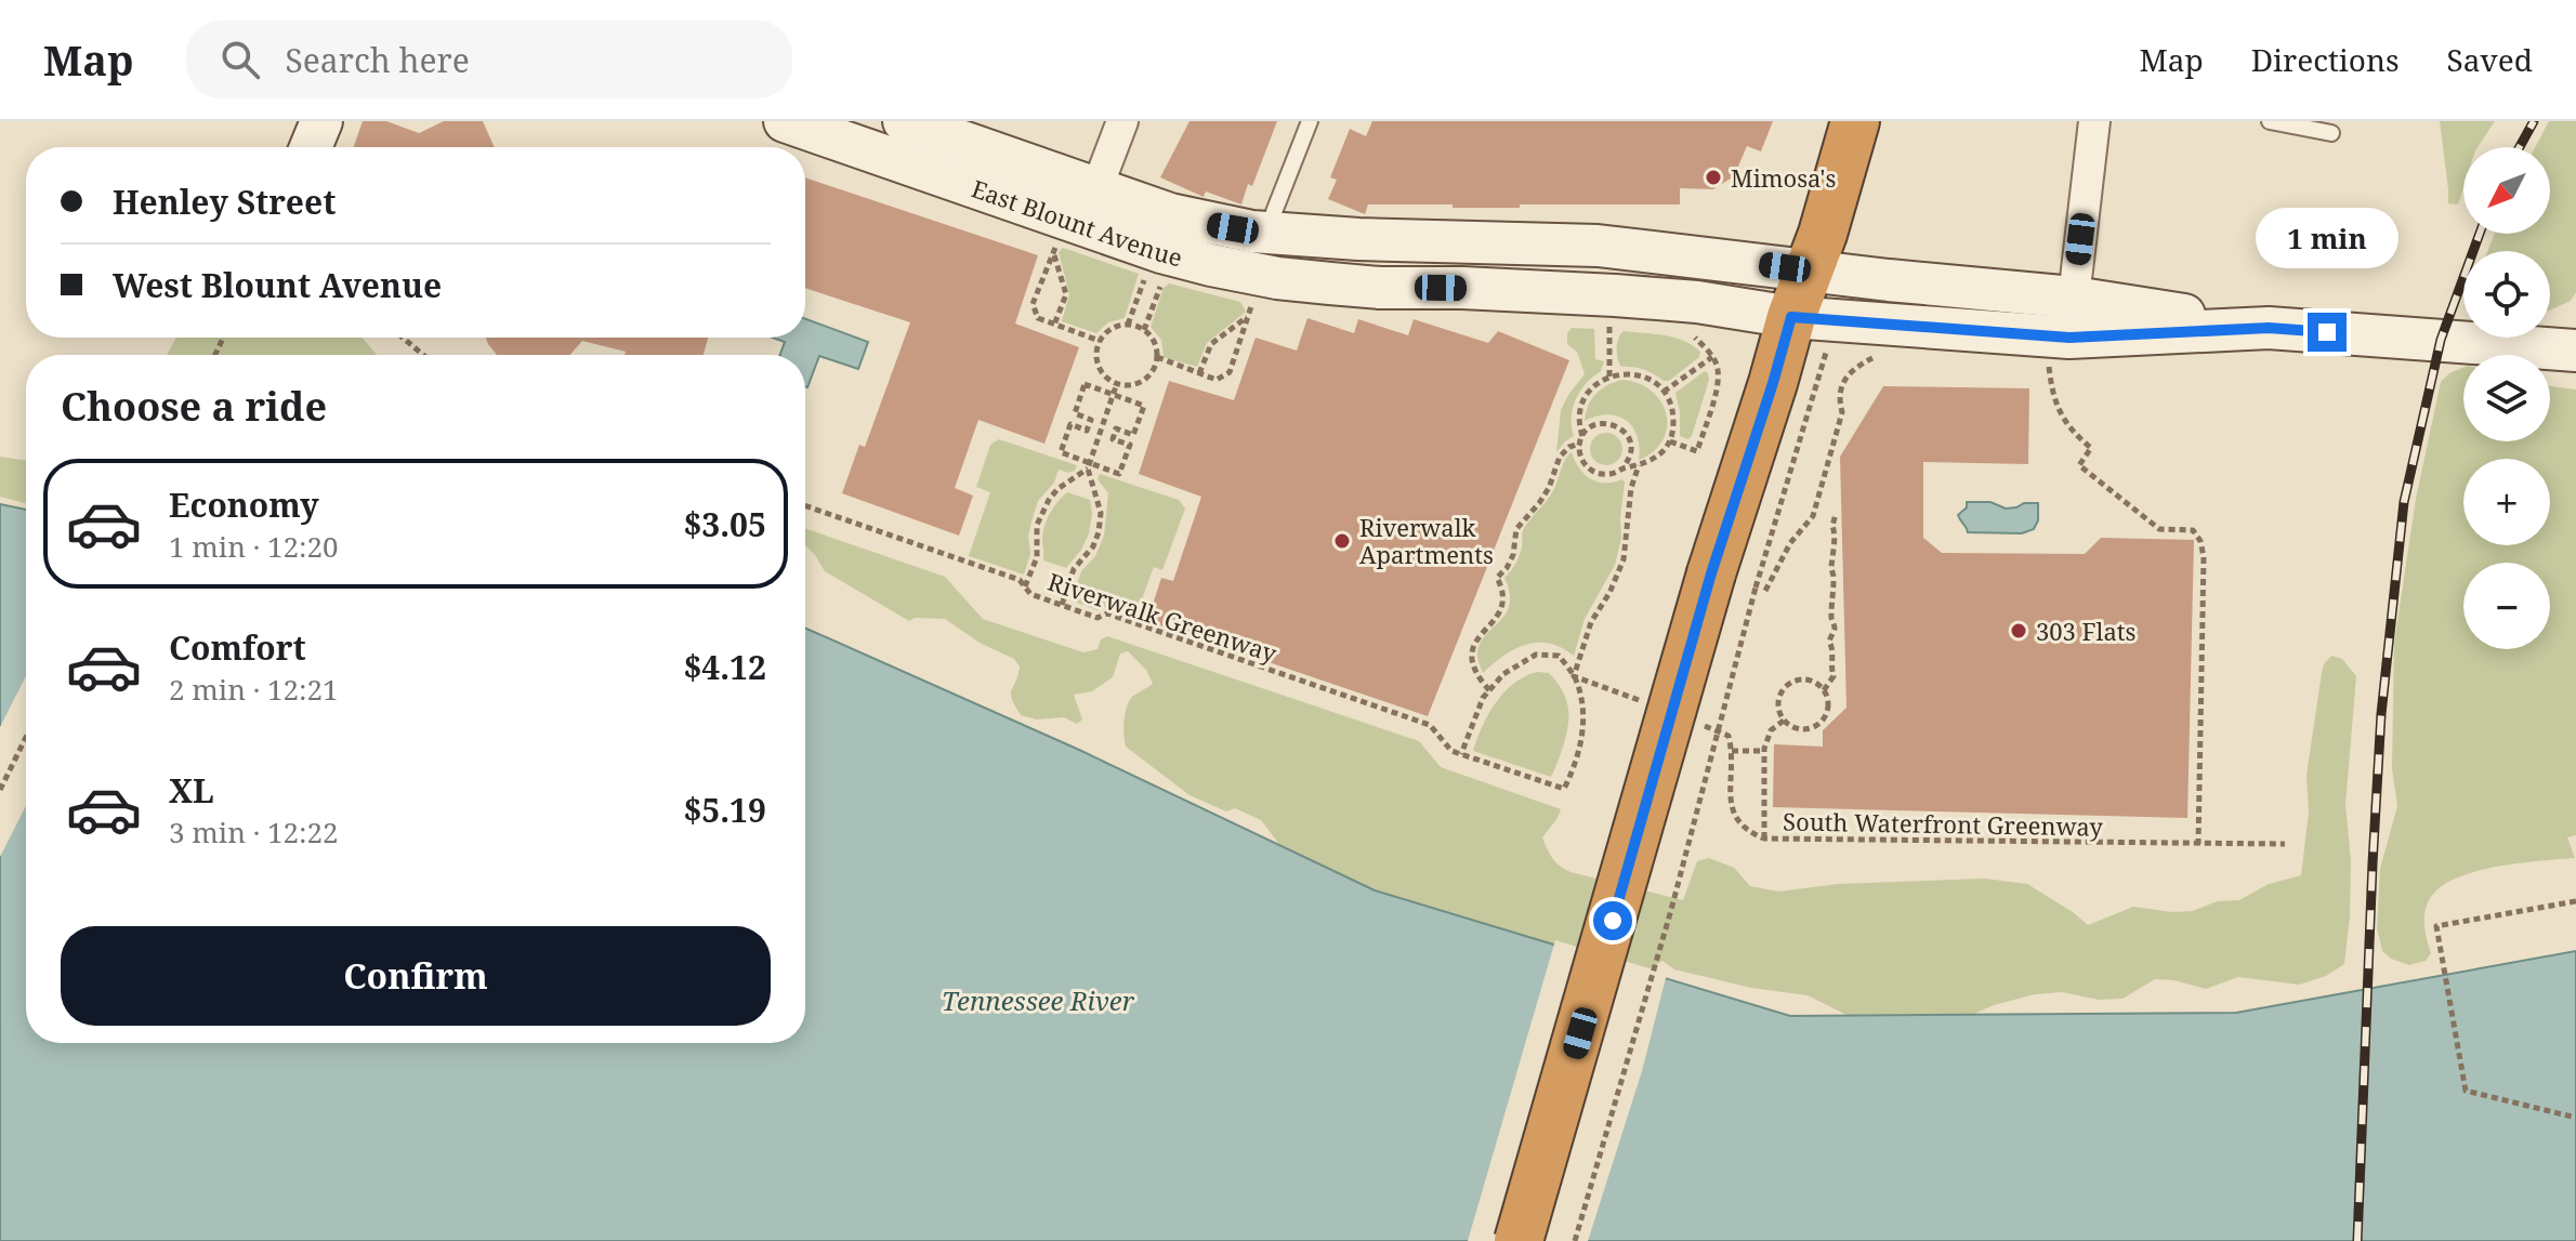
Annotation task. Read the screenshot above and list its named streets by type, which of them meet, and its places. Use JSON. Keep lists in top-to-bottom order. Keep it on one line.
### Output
{"streets":{"main road":["East Blount Avenue"],"path":["Riverwalk Greenway","South Waterfront Greenway"]},"water":["Tennessee River"],"places":["Mimosa's","Riverwalk Apartments","303 Flats"],"north":"bottom left","page":{"header":"Map","search":"Search here","nav":["Map","Directions","Saved"],"map_buttons":["+","−"],"banner":["Henley Street","West Blount Avenue"],"bubble":"1 min","heading":"Choose a ride","list":[{"name":"Economy","note":"1 min · 12:20","value":"$3.05"},{"name":"Comfort","note":"2 min · 12:21","value":"$4.12"},{"name":"XL","note":"3 min · 12:22","value":"$5.19"}],"buttons":"Confirm"}}
